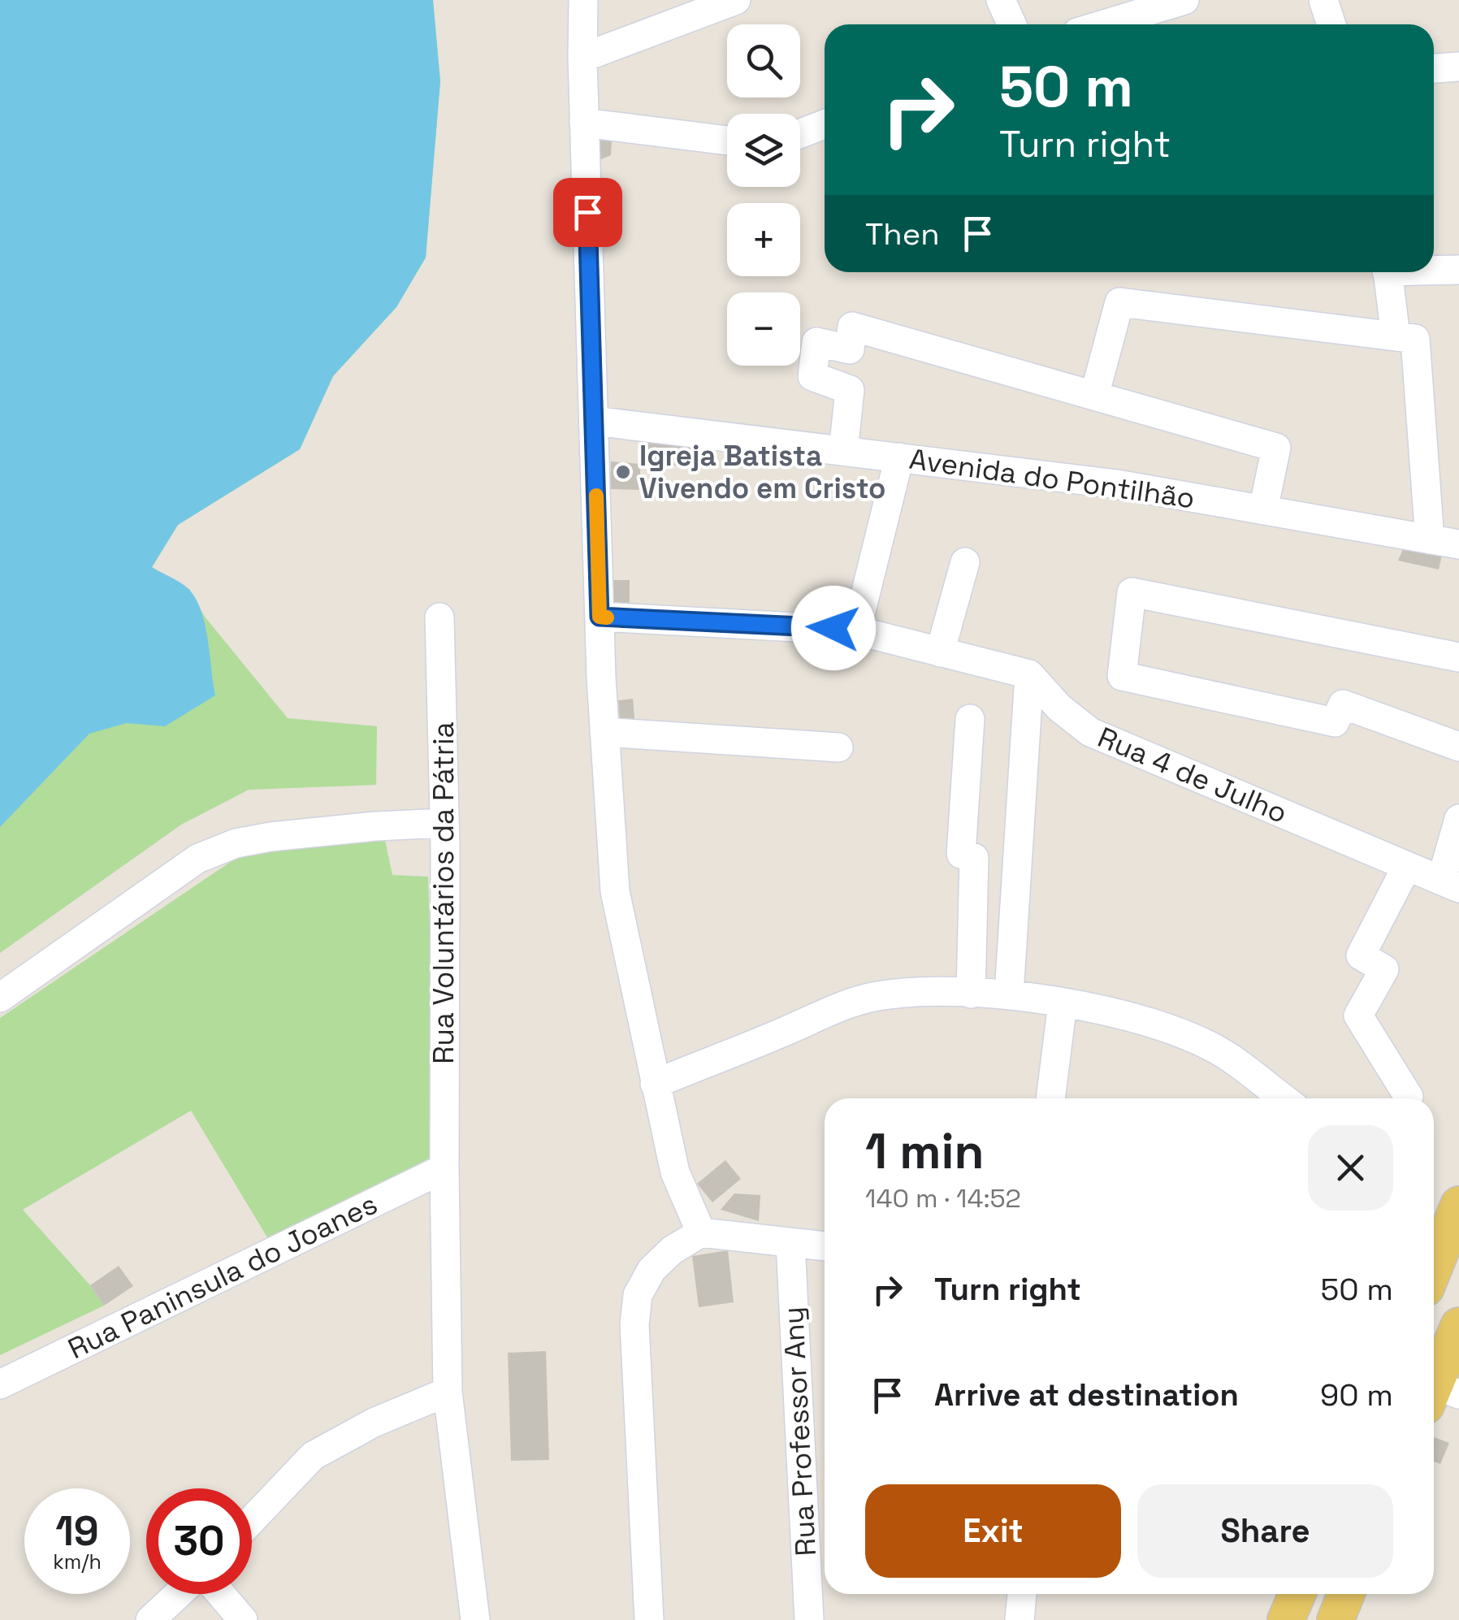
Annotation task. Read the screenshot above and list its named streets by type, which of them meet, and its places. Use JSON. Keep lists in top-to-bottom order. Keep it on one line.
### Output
{"streets":{"street":["Avenida do Pontilhão","Rua 4 de Julho","Rua Voluntários da Pátria","Rua Paninsula do Joanes","Rua Professor Any"]},"crossings":[["Rua Voluntários da Pátria","Rua Paninsula do Joanes"]],"places":["Igreja Batista Vivendo em Cristo"],"page":{"map_buttons":["+","−"],"turn":["50 m","Turn right"],"then":"Then","heading":["1 min","140 m · 14:52"],"list":[{"name":"Turn right","value":"50 m"},{"name":"Arrive at destination","value":"90 m"}],"buttons":["Exit","Share"],"speed":"19 km/h","limit":"30"}}
